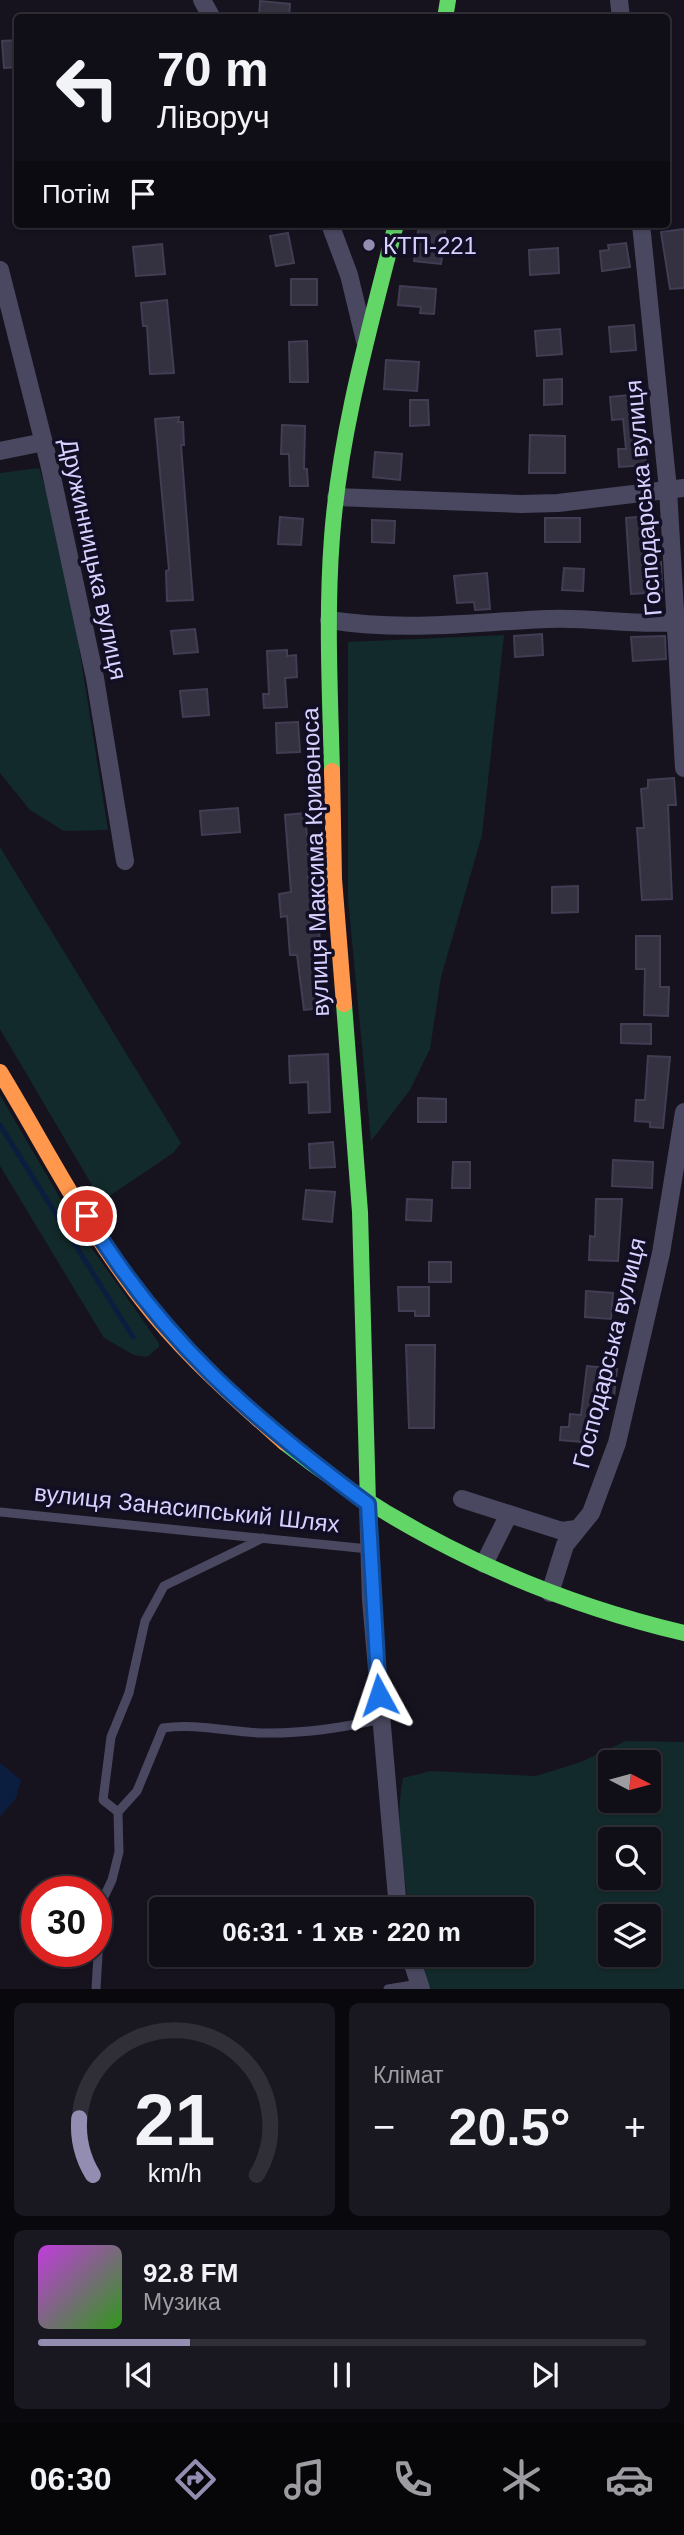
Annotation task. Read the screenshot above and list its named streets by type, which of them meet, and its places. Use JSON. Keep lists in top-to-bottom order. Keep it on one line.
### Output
{"streets":{"street":["Господарська вулиця","Дружинницька вулиця","вулиця Максима Кривоноса","вулиця Занасипський Шлях"]},"crossings":[["Господарська вулиця","вулиця Занасипський Шлях"],["вулиця Максима Кривоноса","вулиця Занасипський Шлях"]],"places":["КТП-221"],"north":"right","page":{"turn":["70 m","Ліворуч"],"then":"Потім","limit":"30","trip":"06:31 · 1 хв · 220 m","tile":"Клімат","heat":["−","20.5°","+"],"song":["92.8 FM","Музика"],"tabs":"06:30","gauge":["21","km/h"]}}
